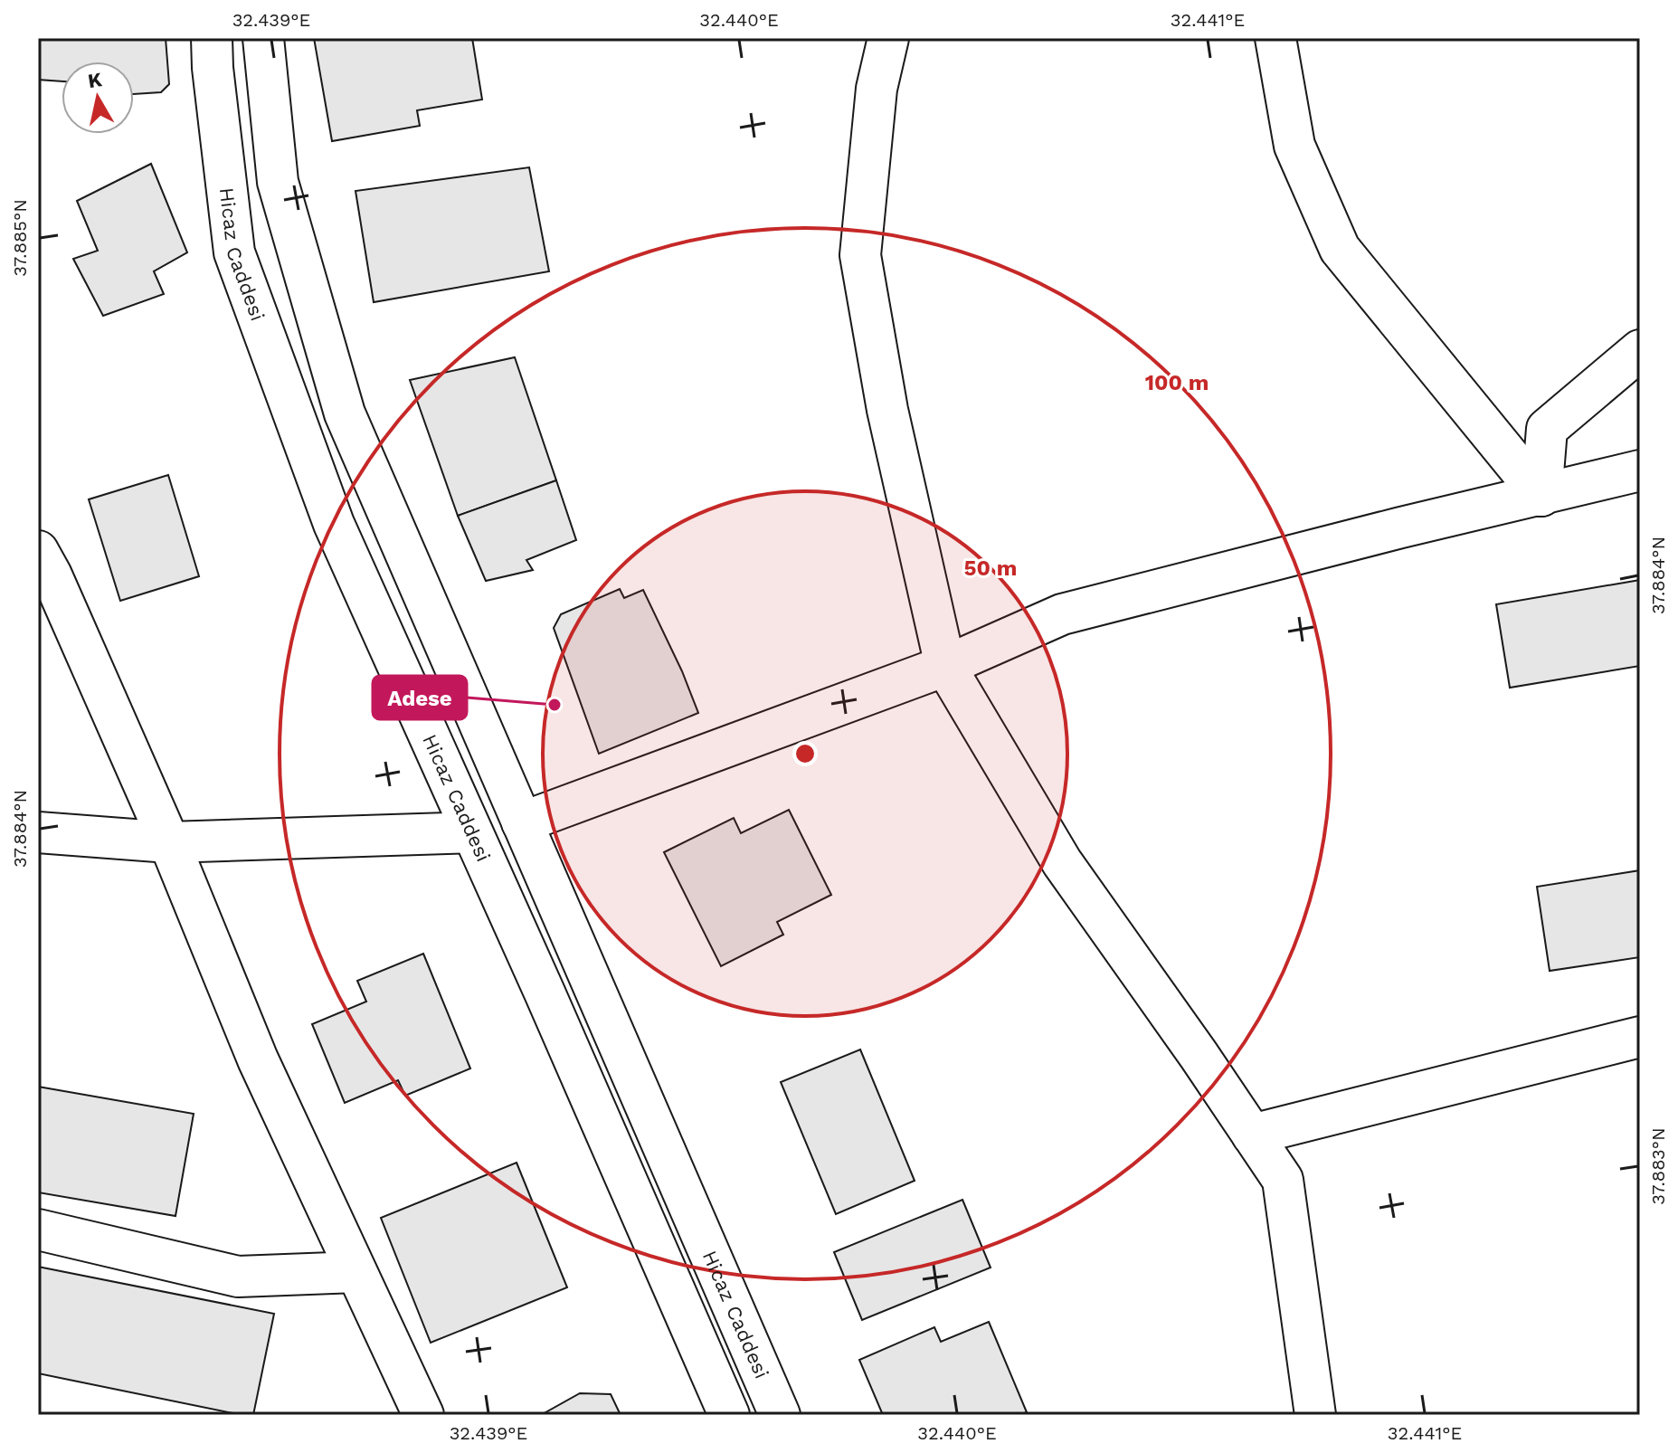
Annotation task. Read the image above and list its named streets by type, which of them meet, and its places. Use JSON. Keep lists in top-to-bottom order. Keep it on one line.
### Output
{"streets":{"street":["Hicaz Caddesi"]},"places":["Adese"],"north":"top","coordinates":["32.439°E","32.440°E","32.441°E","37.885°N","37.884°N","37.883°N"],"rings":["100 m","50 m"]}
